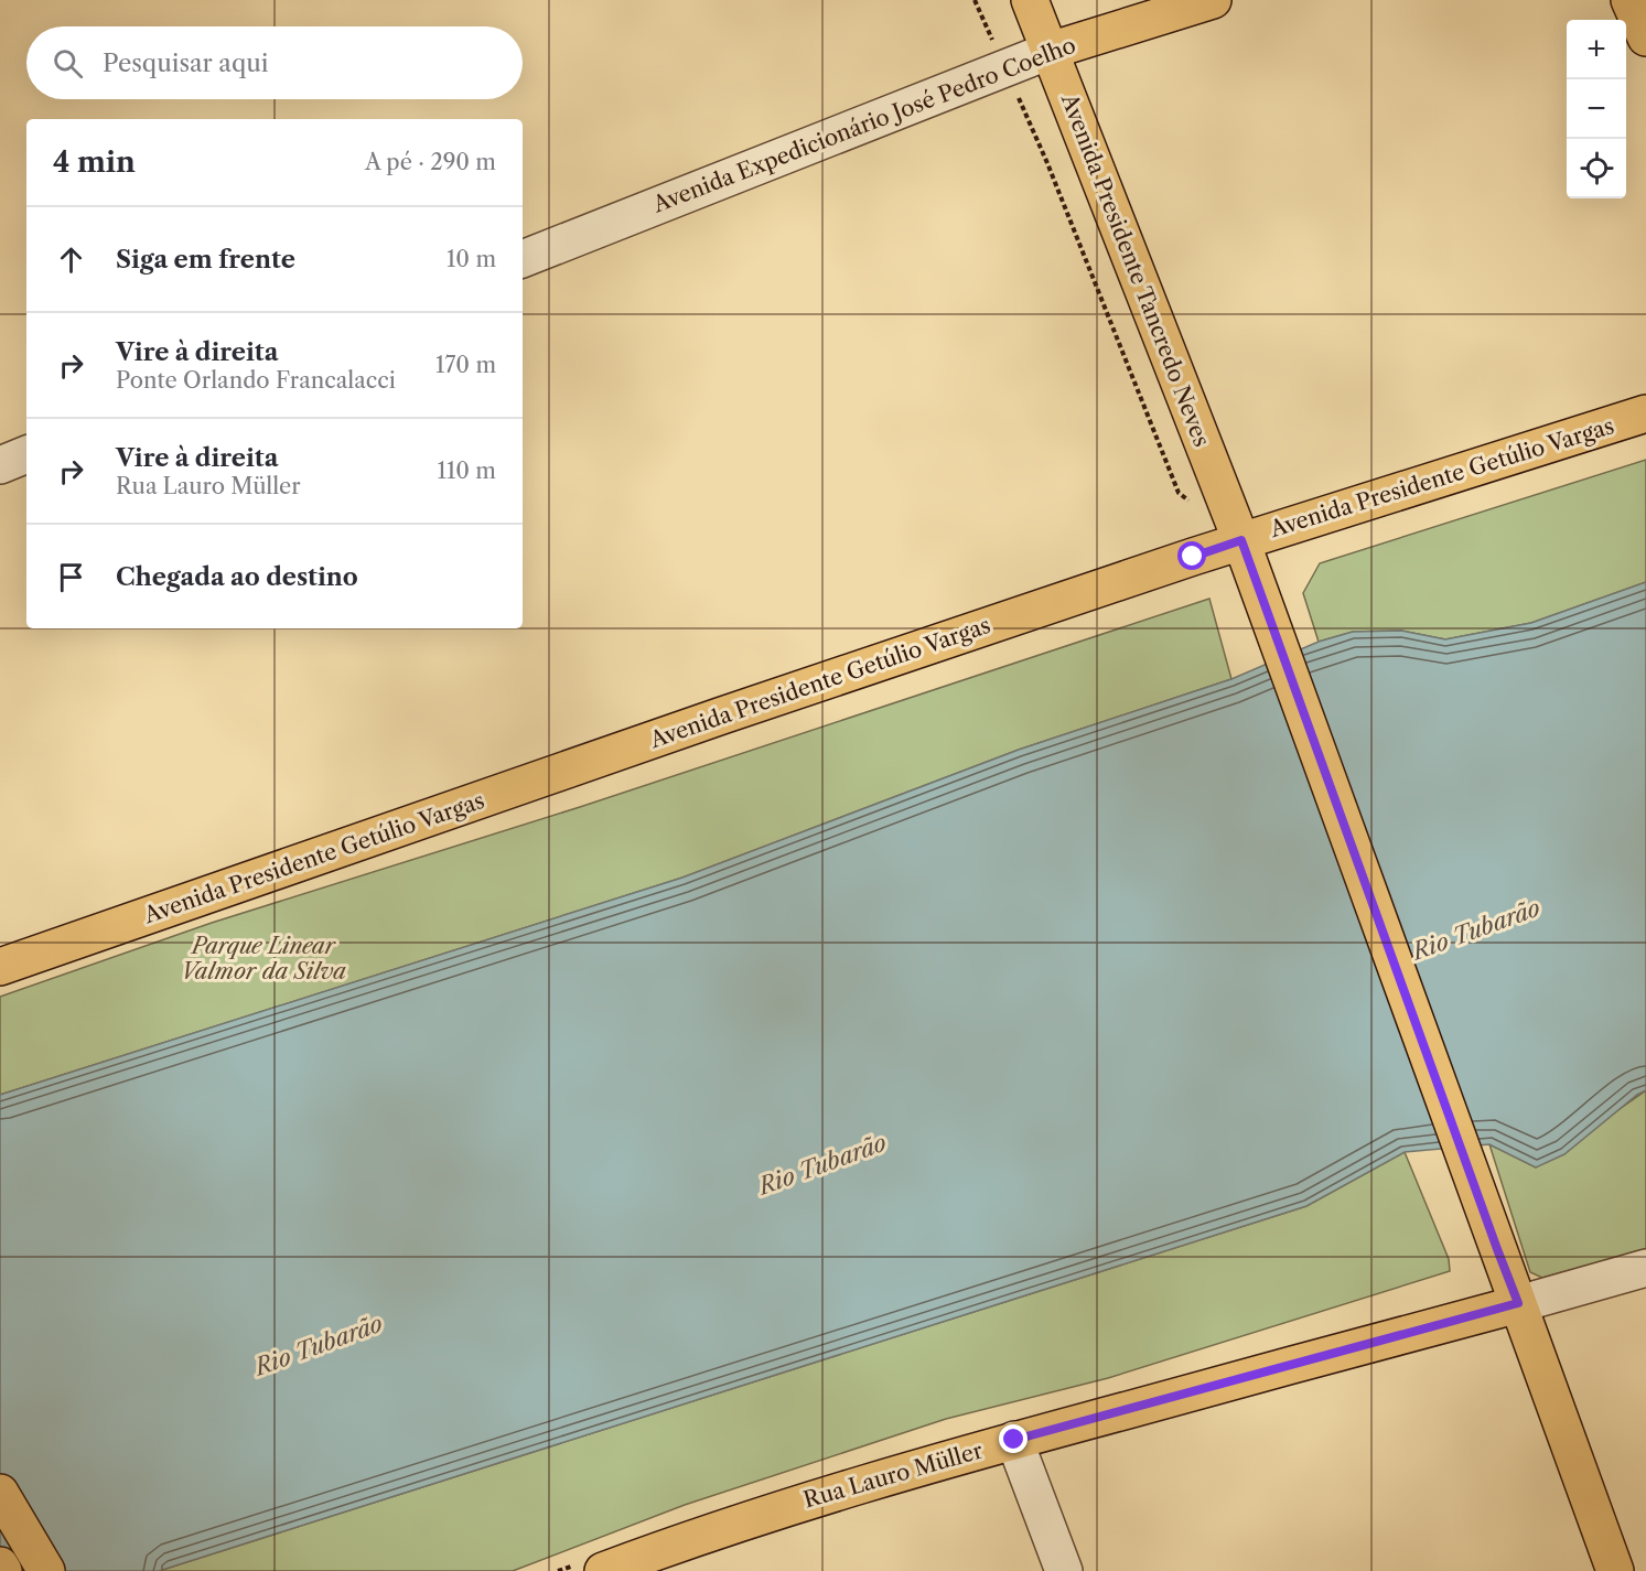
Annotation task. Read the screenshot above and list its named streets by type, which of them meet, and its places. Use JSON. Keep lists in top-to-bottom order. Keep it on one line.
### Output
{"streets":{"main road":["Avenida Expedicionário José Pedro Coelho","Avenida Presidente Tancredo Neves","Avenida Presidente Getúlio Vargas","Rua Lauro Müller"]},"crossings":[["Avenida Expedicionário José Pedro Coelho","Avenida Presidente Tancredo Neves"],["Avenida Presidente Tancredo Neves","Avenida Presidente Getúlio Vargas"],["Avenida Presidente Tancredo Neves","Rua Lauro Müller"]],"water":["Rio Tubarão"],"parks":["Parque Linear Valmor da Silva"],"page":{"map_buttons":["+","−"],"search":"Pesquisar aqui","heading":["4 min","A pé · 290 m"],"list":[["Siga em frente","10 m"],["Vire à direita","Ponte Orlando Francalacci","170 m"],["Vire à direita","Rua Lauro Müller","110 m"],"Chegada ao destino"]}}
